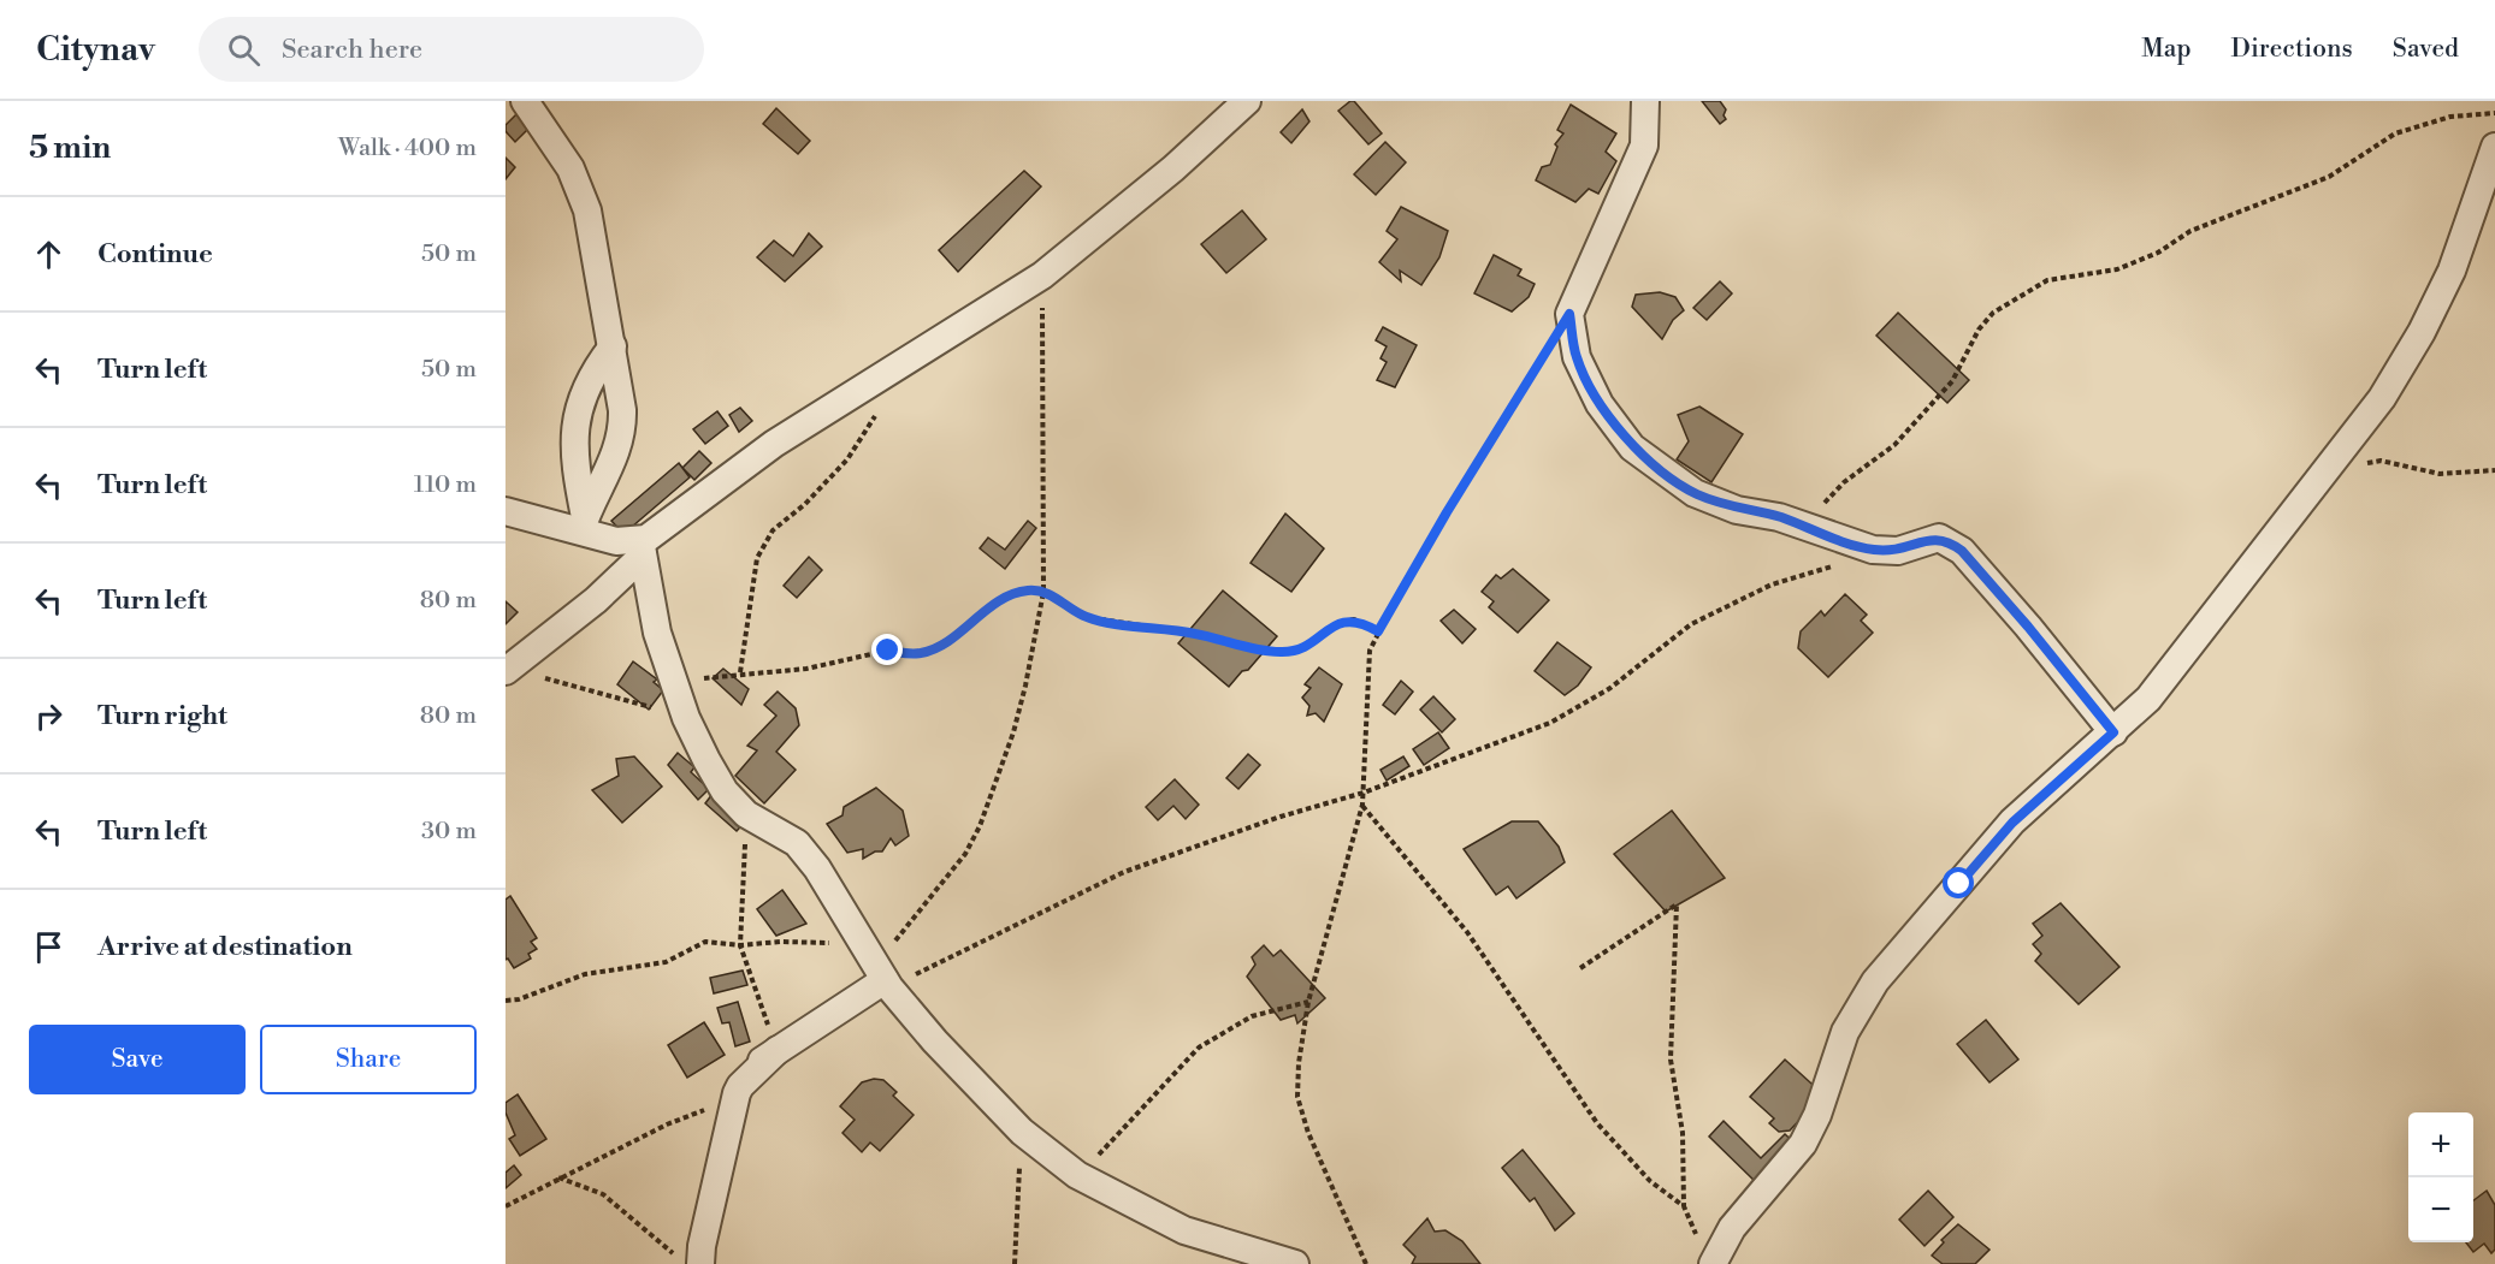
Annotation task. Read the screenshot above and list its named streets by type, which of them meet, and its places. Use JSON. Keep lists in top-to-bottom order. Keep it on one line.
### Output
{"page":{"header":"Citynav","search":"Search here","nav":["Map","Directions","Saved"],"heading":["5 min","Walk · 400 m"],"list":[["Continue","50 m"],["Turn left","50 m"],["Turn left","110 m"],["Turn left","80 m"],["Turn right","80 m"],["Turn left","30 m"],"Arrive at destination"],"buttons":["Save","Share"],"map_buttons":["+","−"]}}
